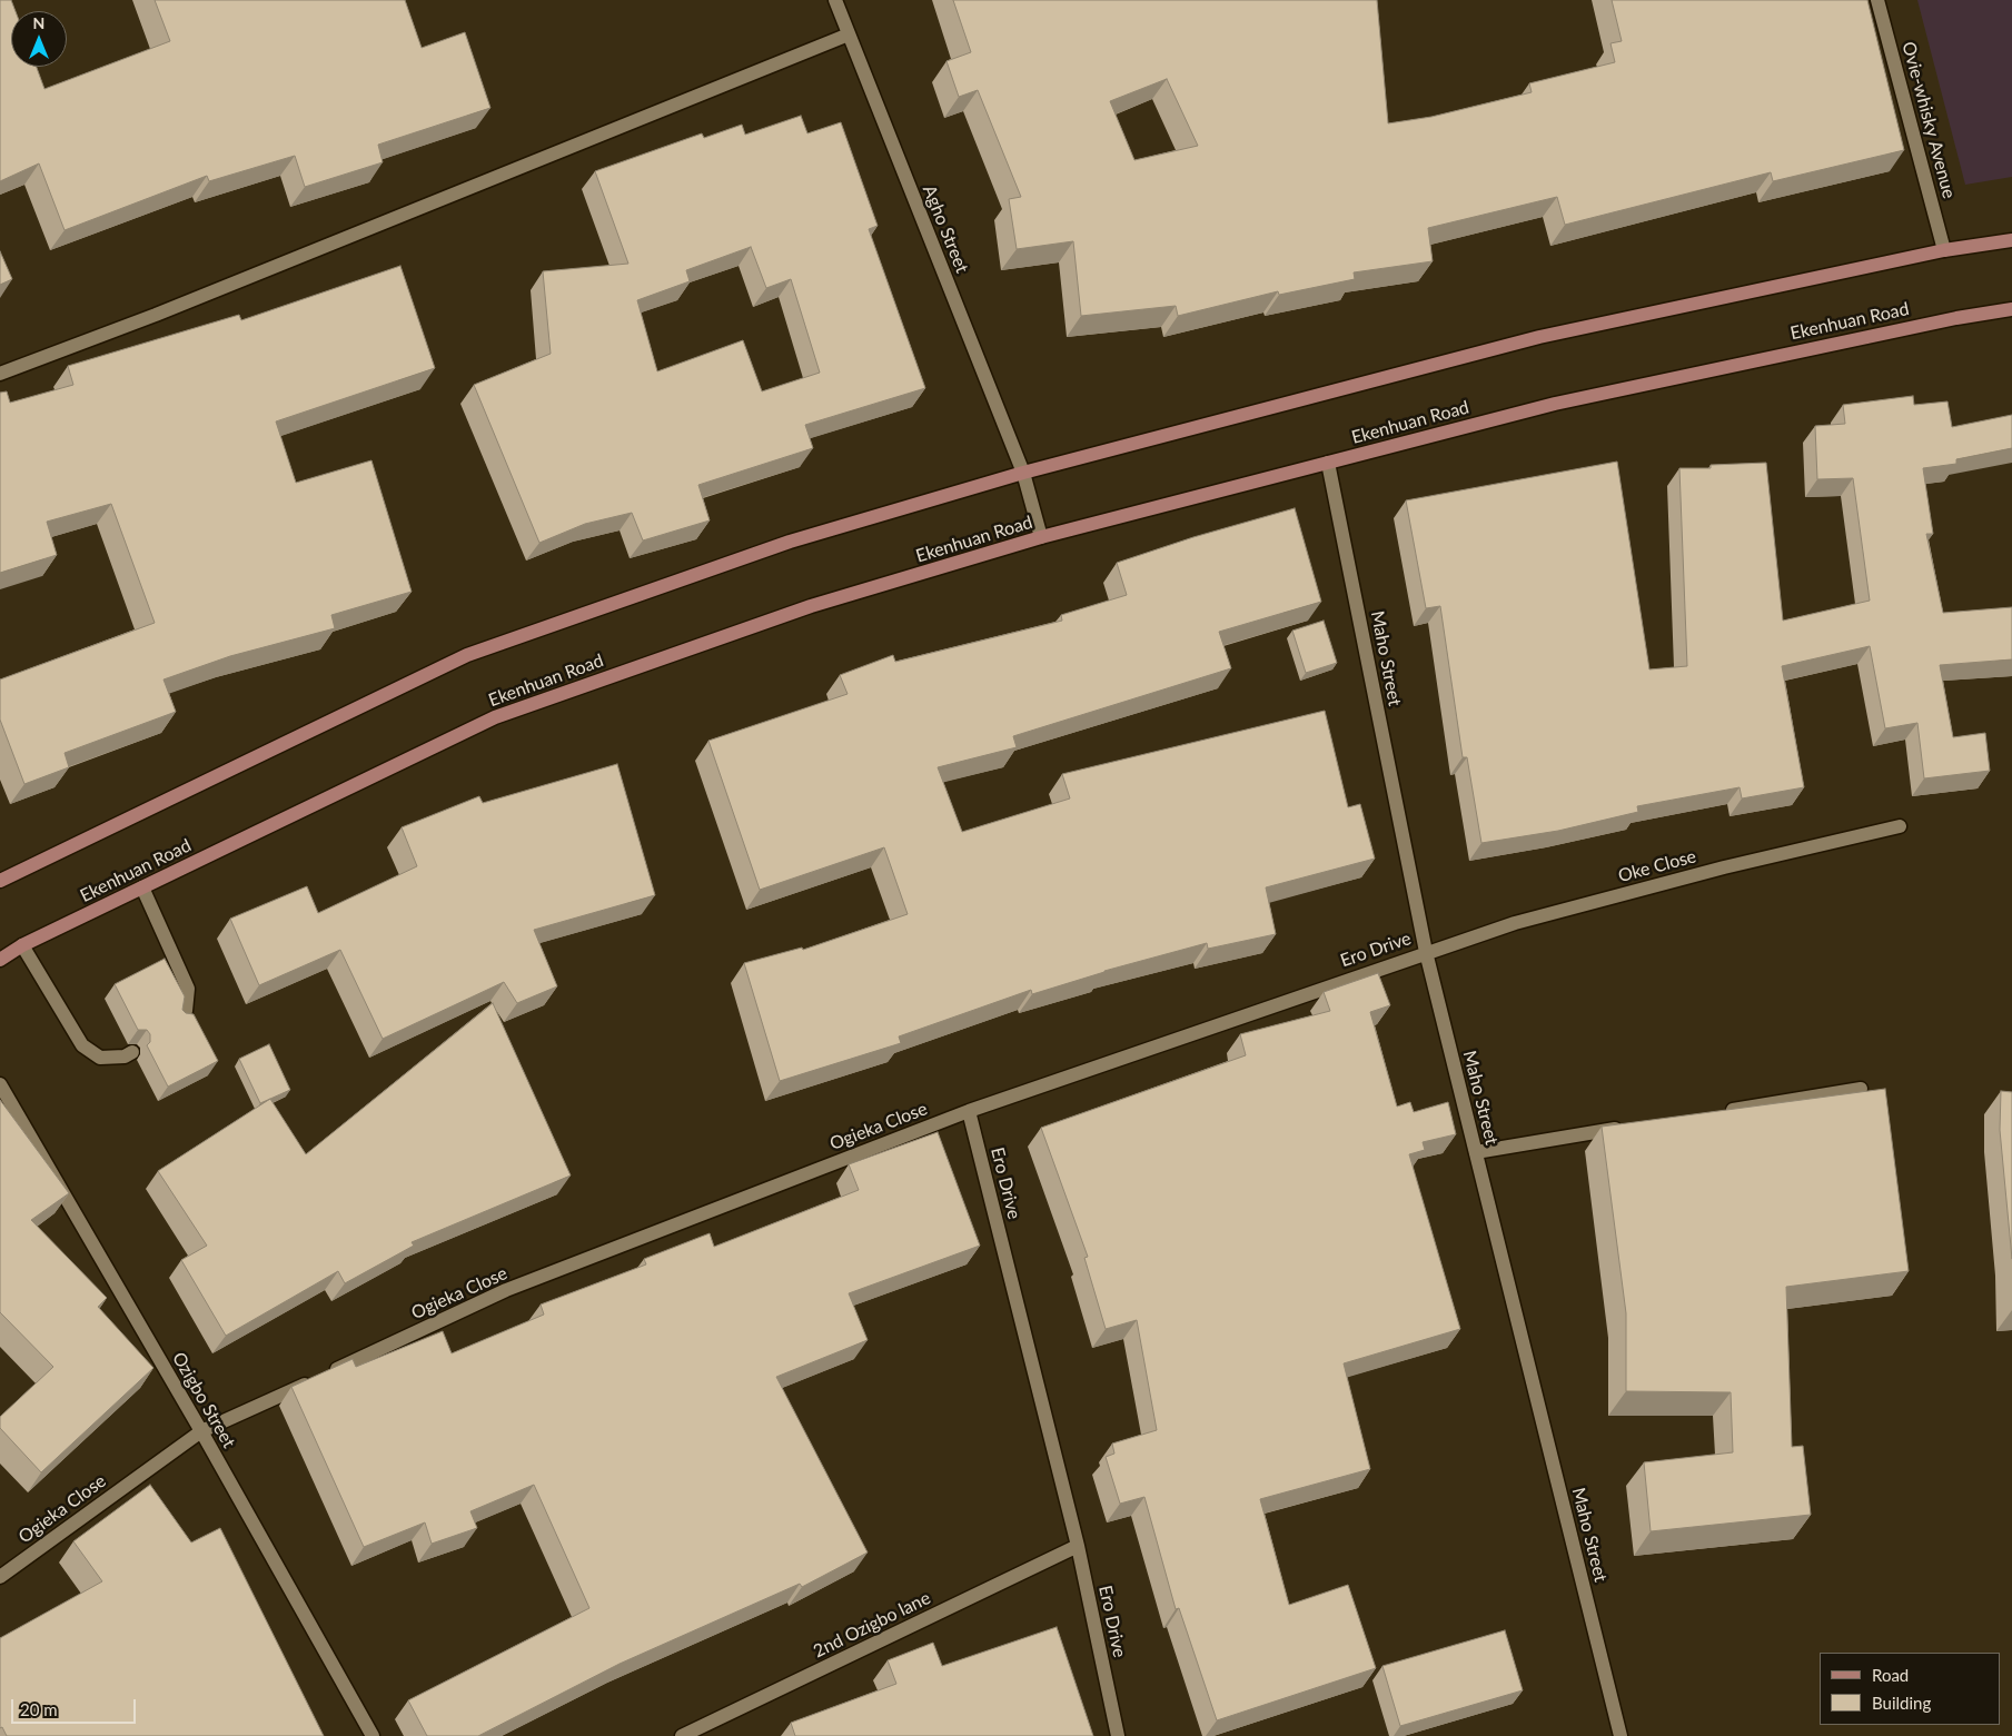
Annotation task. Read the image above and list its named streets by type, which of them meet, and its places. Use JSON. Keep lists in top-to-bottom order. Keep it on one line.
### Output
{"streets":{"main road":["Ekenhuan Road"],"street":["Ovie-whisky Avenue","Agho Street","Maho Street","Oke Close","Ero Drive","Ogieka Close","Ozigbo Street","2nd Ozigbo lane"]},"crossings":[["Agho Street","Ekenhuan Road"],["Ekenhuan Road","Maho Street"],["Maho Street","Oke Close"],["Maho Street","Ero Drive"],["Oke Close","Ero Drive"],["Ero Drive","Ogieka Close"],["Ero Drive","2nd Ozigbo lane"],["Ogieka Close","Ozigbo Street"]],"legend":["Road","Building"],"scale_bar":"20 m","north":"top"}
